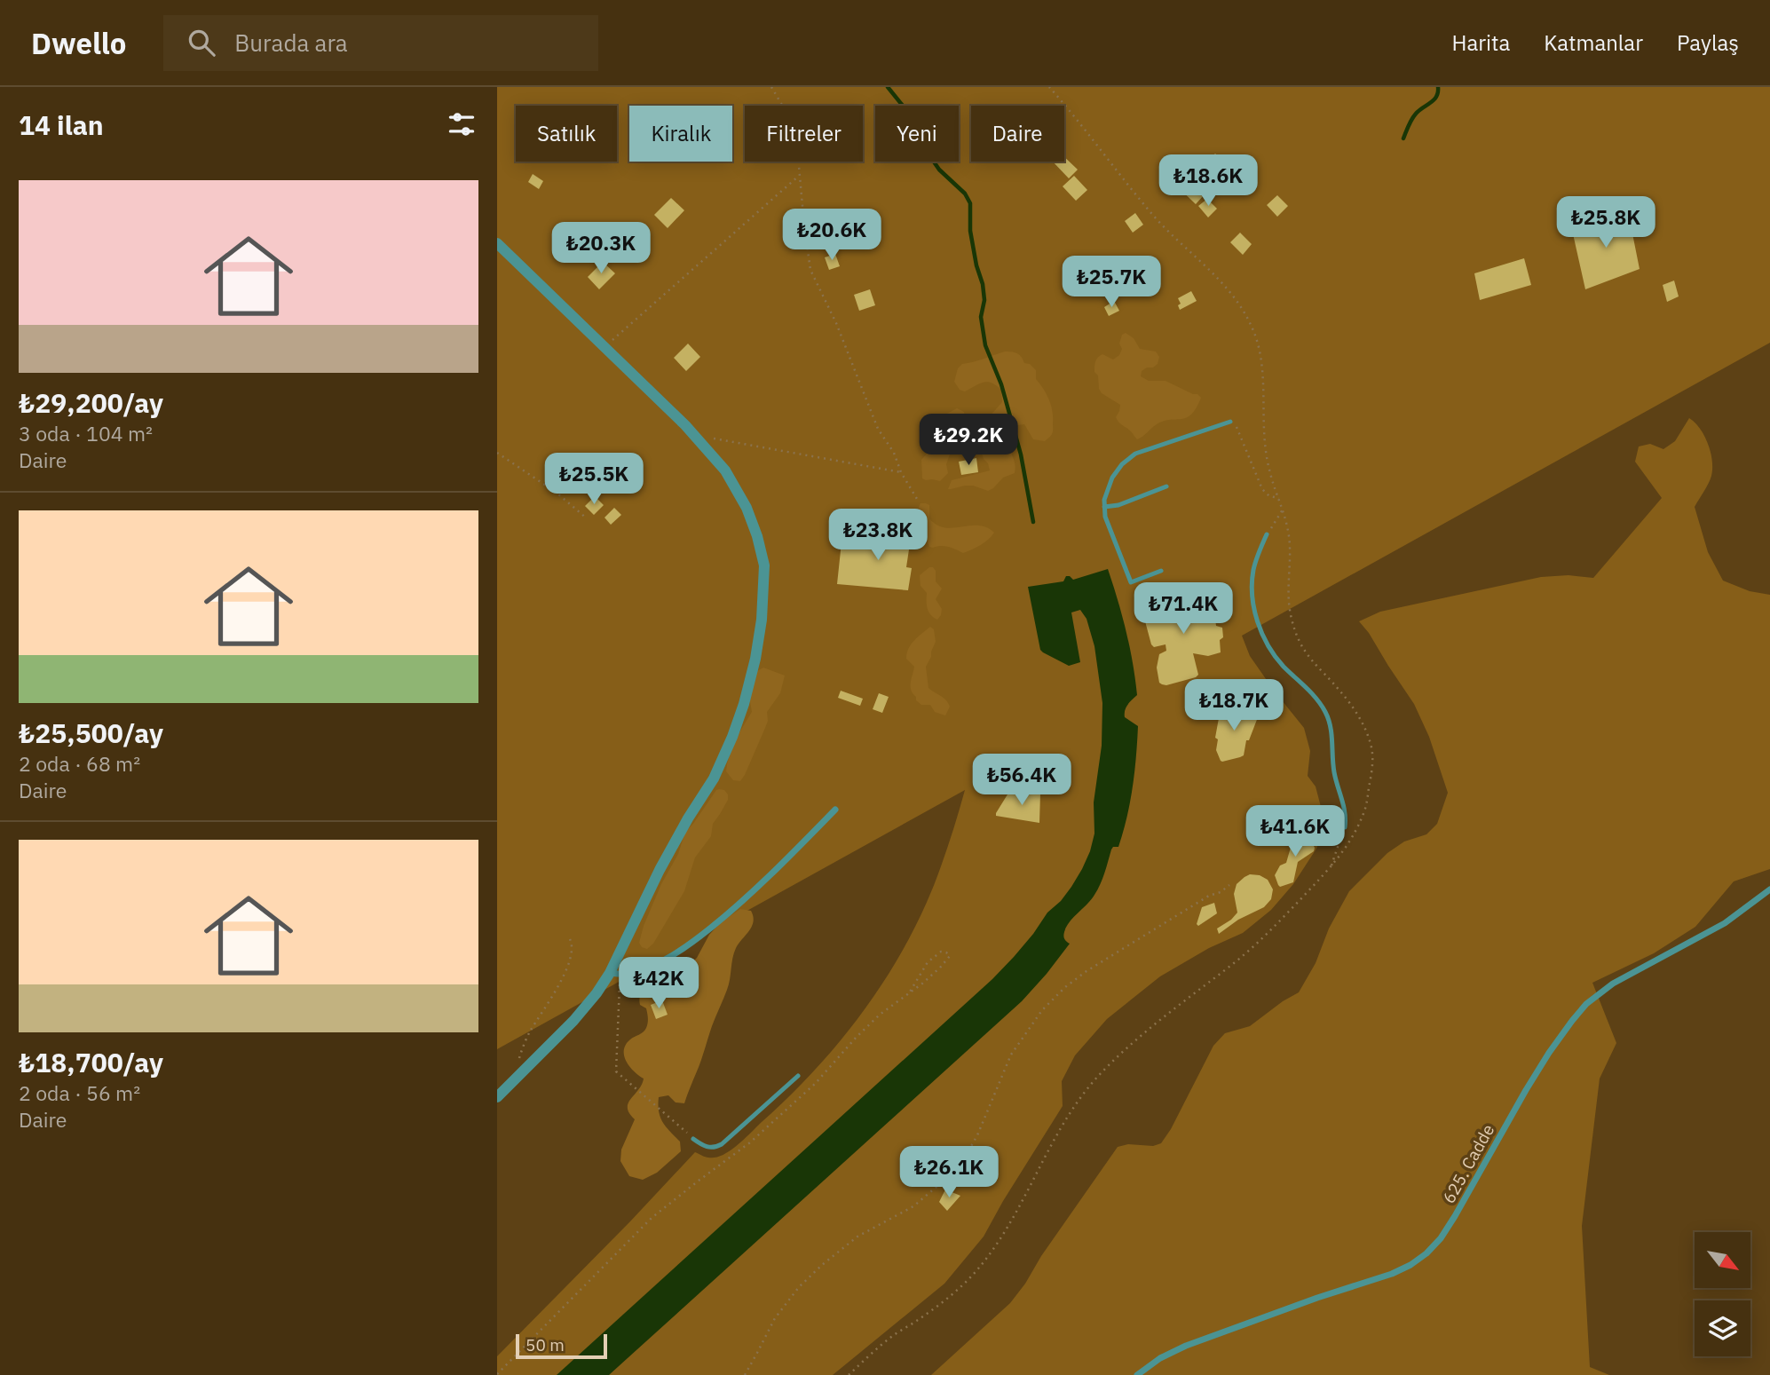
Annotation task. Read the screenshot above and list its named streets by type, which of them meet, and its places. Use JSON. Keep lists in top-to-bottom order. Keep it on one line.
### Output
{"streets":{"street":["625. Cadde"]},"scale_bar":"50 m","north":"bottom right","page":{"header":"Dwello","search":"Burada ara","nav":["Harita","Katmanlar","Paylaş"],"heading":"14 ilan","chip":["Satılık","Kiralık","Filtreler","Yeni","Daire"],"price":["₺18.6K","₺25.8K","₺20.6K","₺20.3K","₺25.7K","₺29.2K","₺25.5K","₺23.8K","₺71.4K","₺18.7K","₺56.4K","₺41.6K","₺42K","₺26.1K"],"list":[{"name":"₺29,200/ay","note":"3 oda · 104 m² · Daire"},{"name":"₺25,500/ay","note":"2 oda · 68 m² · Daire"},{"name":"₺18,700/ay","note":"2 oda · 56 m² · Daire"}],"scale":"50 m"}}
